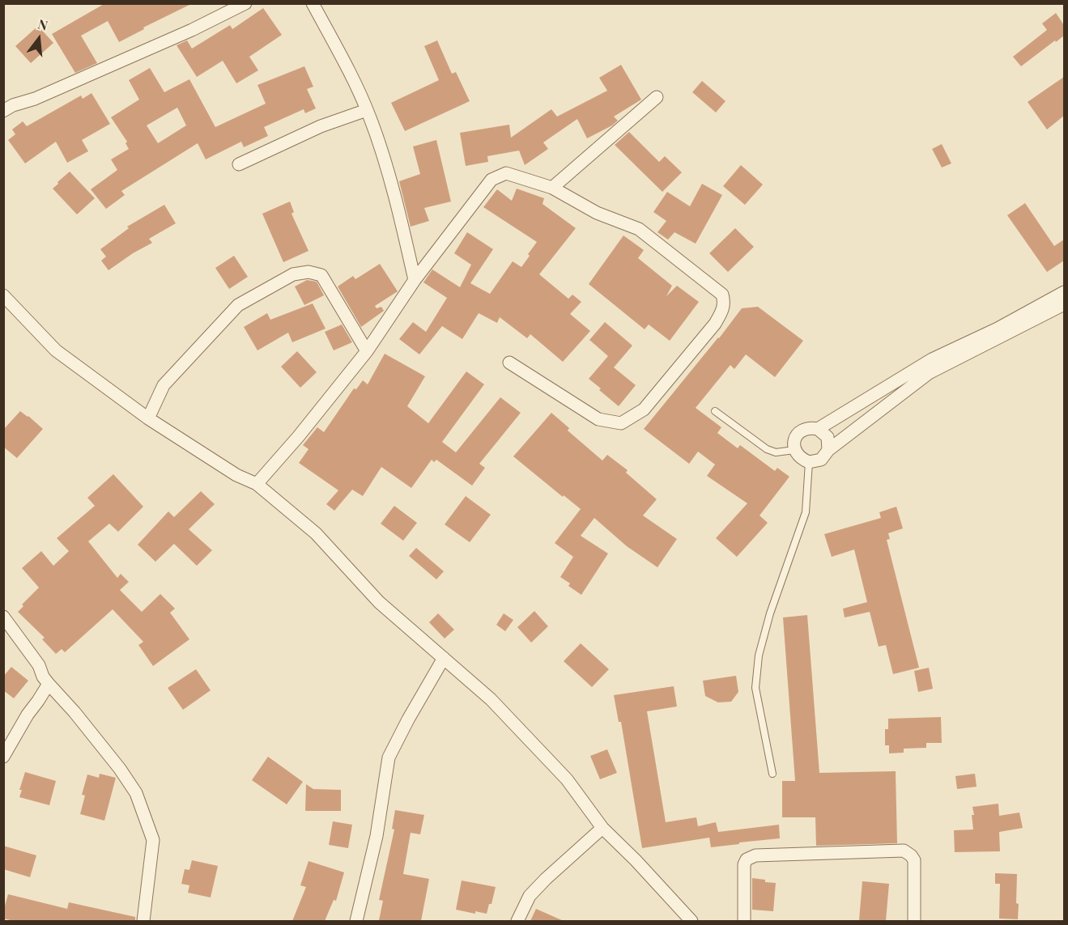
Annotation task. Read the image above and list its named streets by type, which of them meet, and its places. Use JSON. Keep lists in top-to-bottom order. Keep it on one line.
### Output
{"north":"top"}
